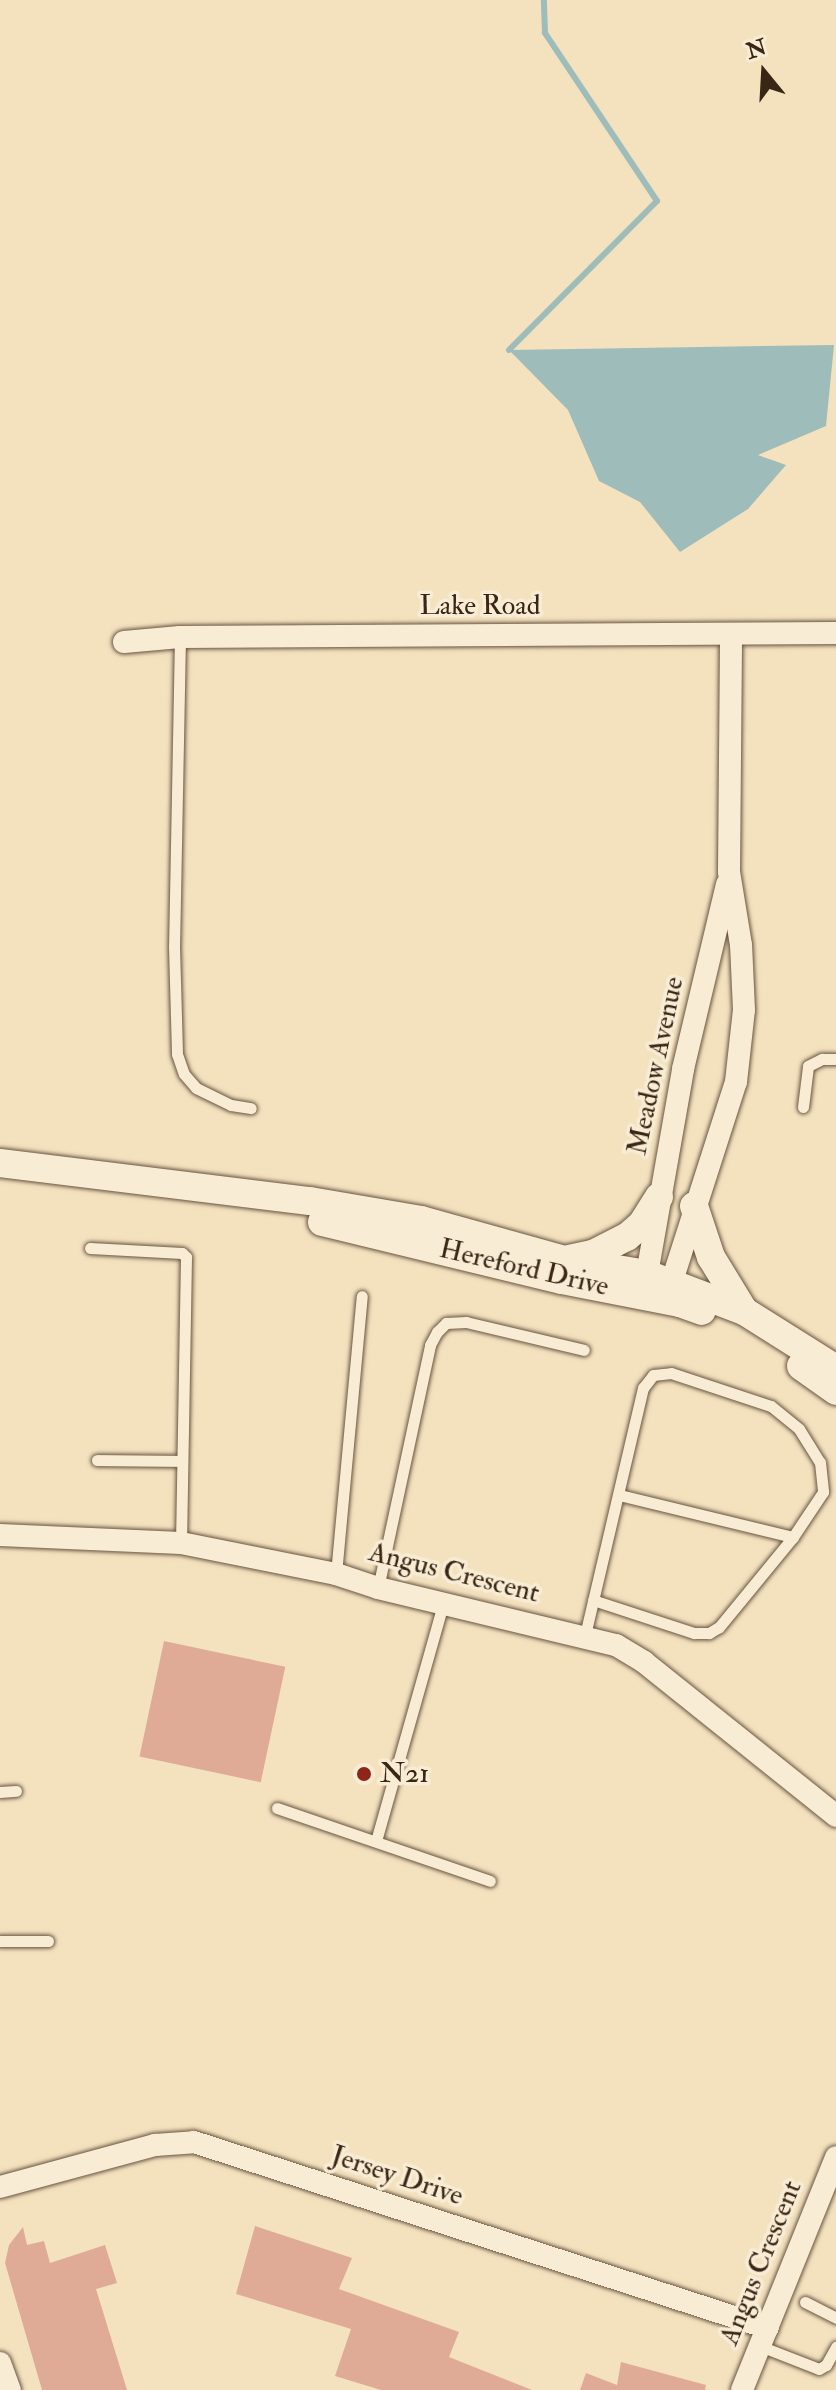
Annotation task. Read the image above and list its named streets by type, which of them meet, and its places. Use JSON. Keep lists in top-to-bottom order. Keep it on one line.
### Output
{"streets":{"street":["Lake Road","Meadow Avenue","Hereford Drive","Angus Crescent","Jersey Drive"]},"crossings":[["Lake Road","Meadow Avenue"],["Meadow Avenue","Hereford Drive"],["Angus Crescent","Jersey Drive"]],"places":["N21"],"north":"top"}
